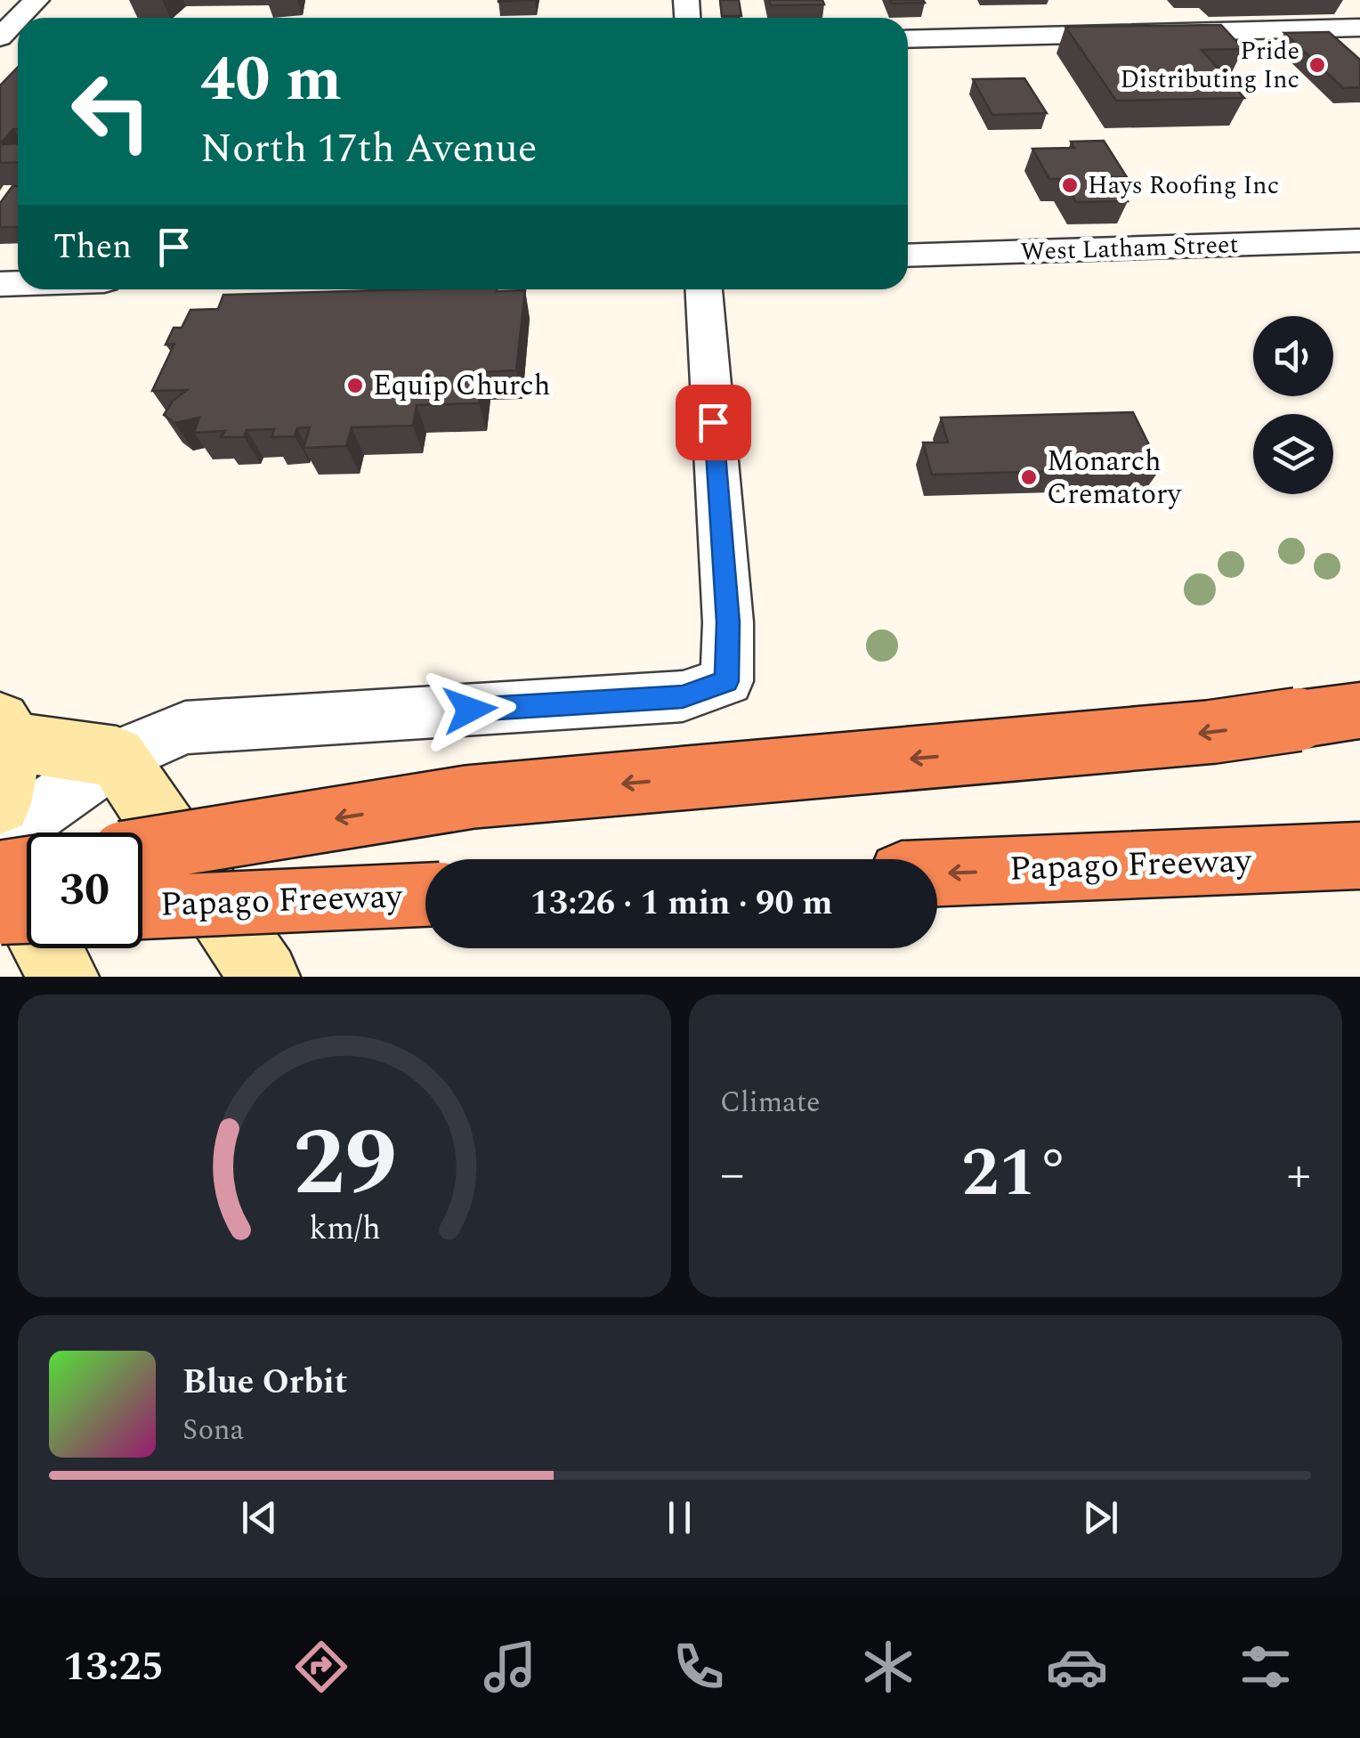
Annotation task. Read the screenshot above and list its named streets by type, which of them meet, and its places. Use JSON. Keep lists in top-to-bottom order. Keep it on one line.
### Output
{"streets":{"highway":["Papago Freeway"],"street":["West Latham Street"]},"places":["Pride Distributing Inc","Hays Roofing Inc","Equip Church","Monarch Crematory"],"page":{"turn":["40 m","North 17th Avenue"],"then":"Then","limit":"30","trip":"13:26 · 1 min · 90 m","tile":"Climate","heat":["−","21°","+"],"song":["Blue Orbit","Sona"],"tabs":"13:25","gauge":["29","km/h"]}}
